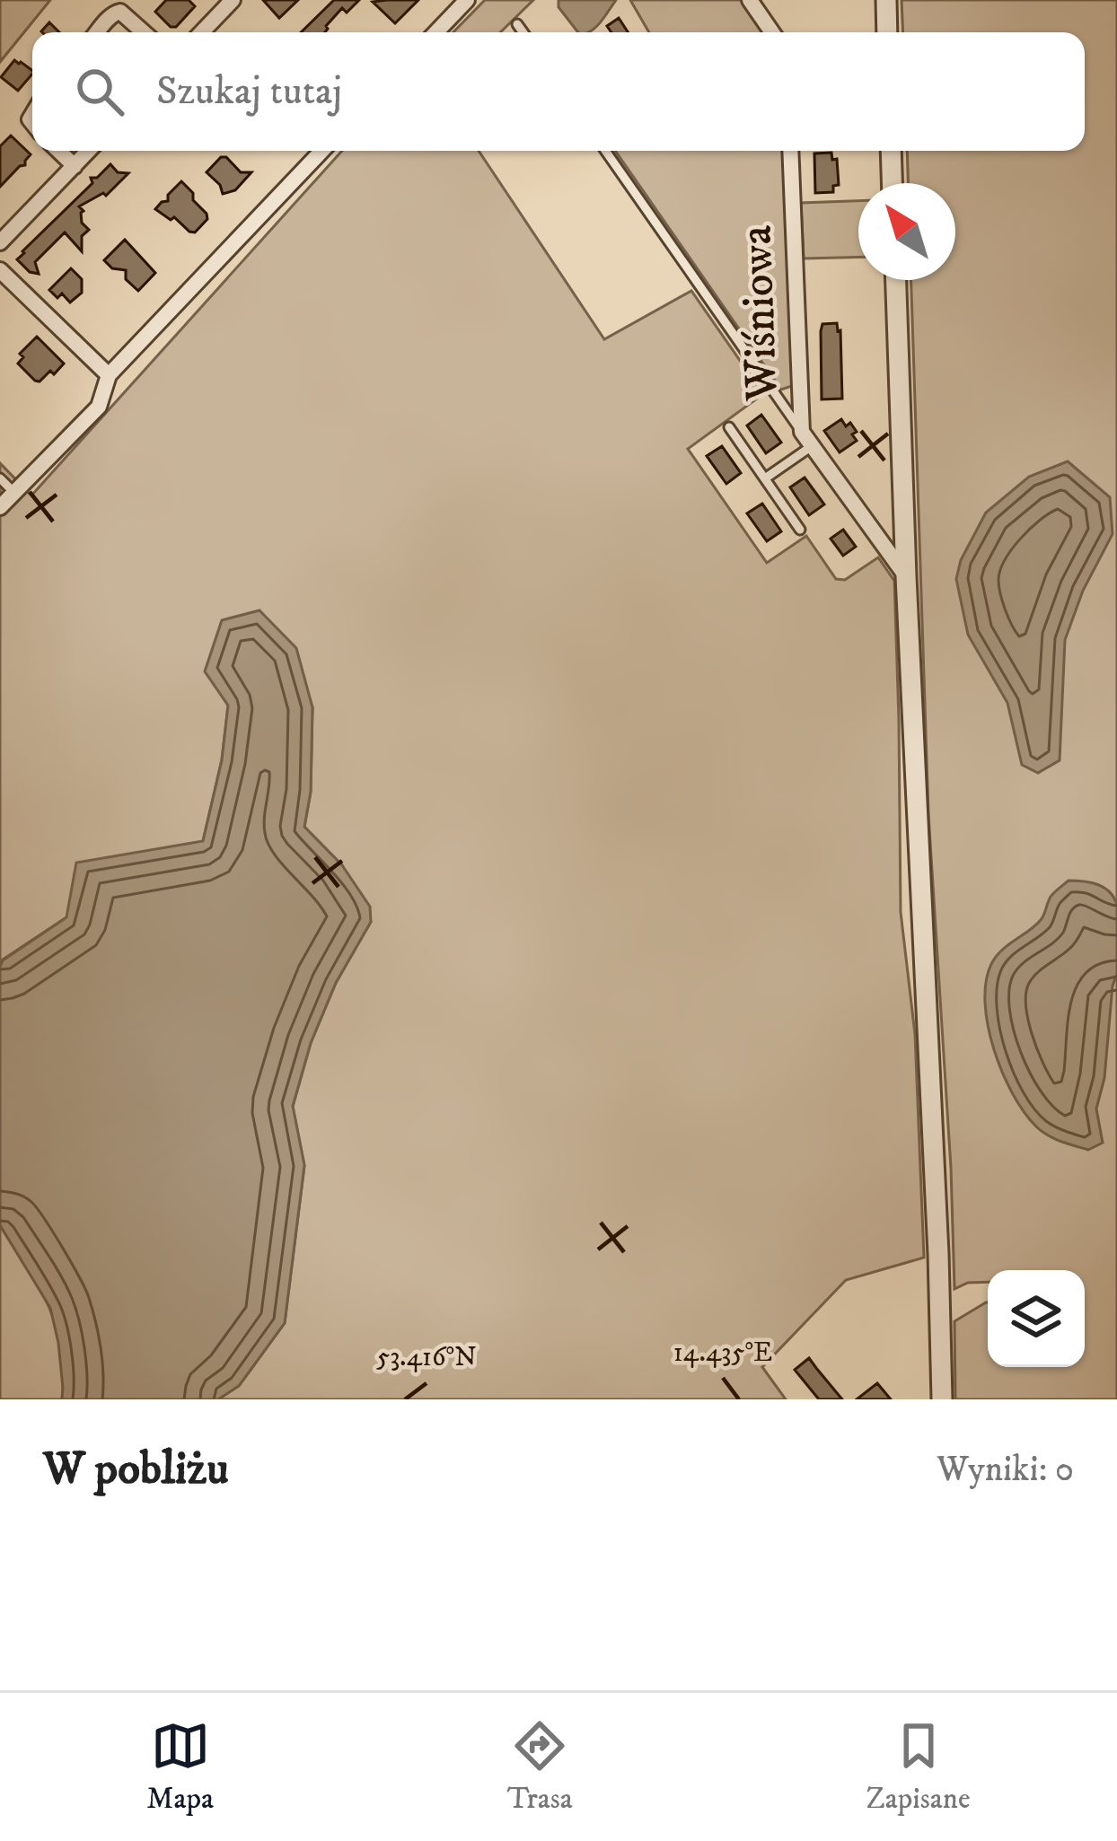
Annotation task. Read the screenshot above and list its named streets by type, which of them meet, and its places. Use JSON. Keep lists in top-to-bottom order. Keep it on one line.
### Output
{"streets":{"street":["Wiśniowa"]},"north":"top left","page":{"search":"Szukaj tutaj","heading":["W pobliżu","Wyniki: 0"],"nav":["Mapa","Trasa","Zapisane"]},"coordinates":["14.435°E","53.416°N"]}
